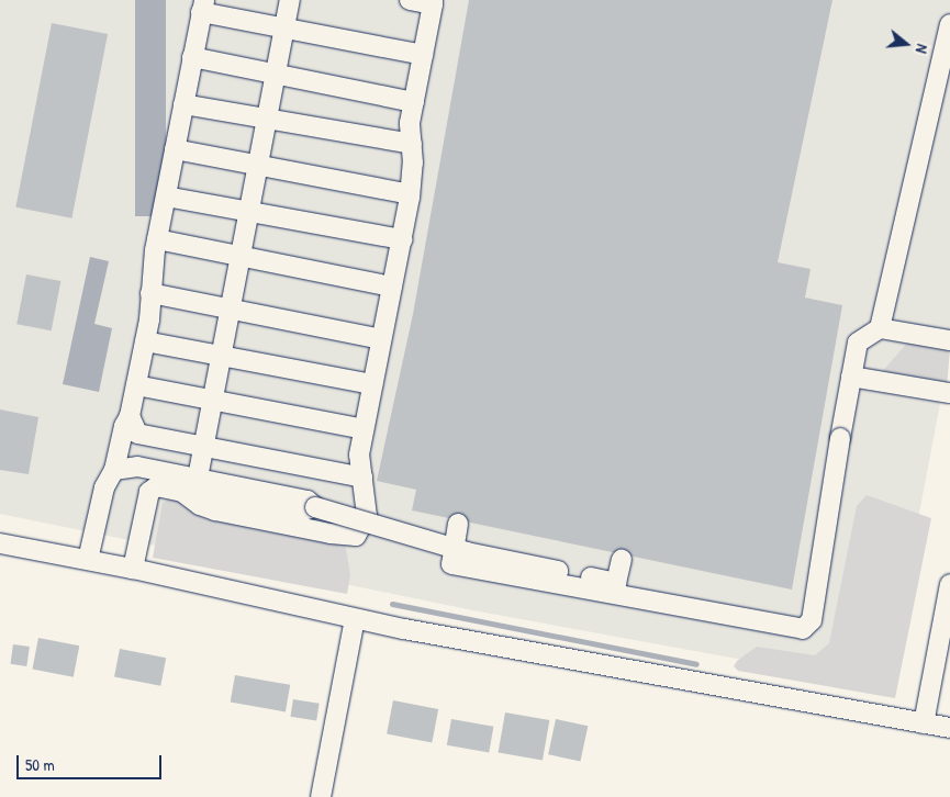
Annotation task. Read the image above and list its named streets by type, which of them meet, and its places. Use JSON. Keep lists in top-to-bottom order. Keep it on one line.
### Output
{"scale_bar":"50 m","north":"right"}
